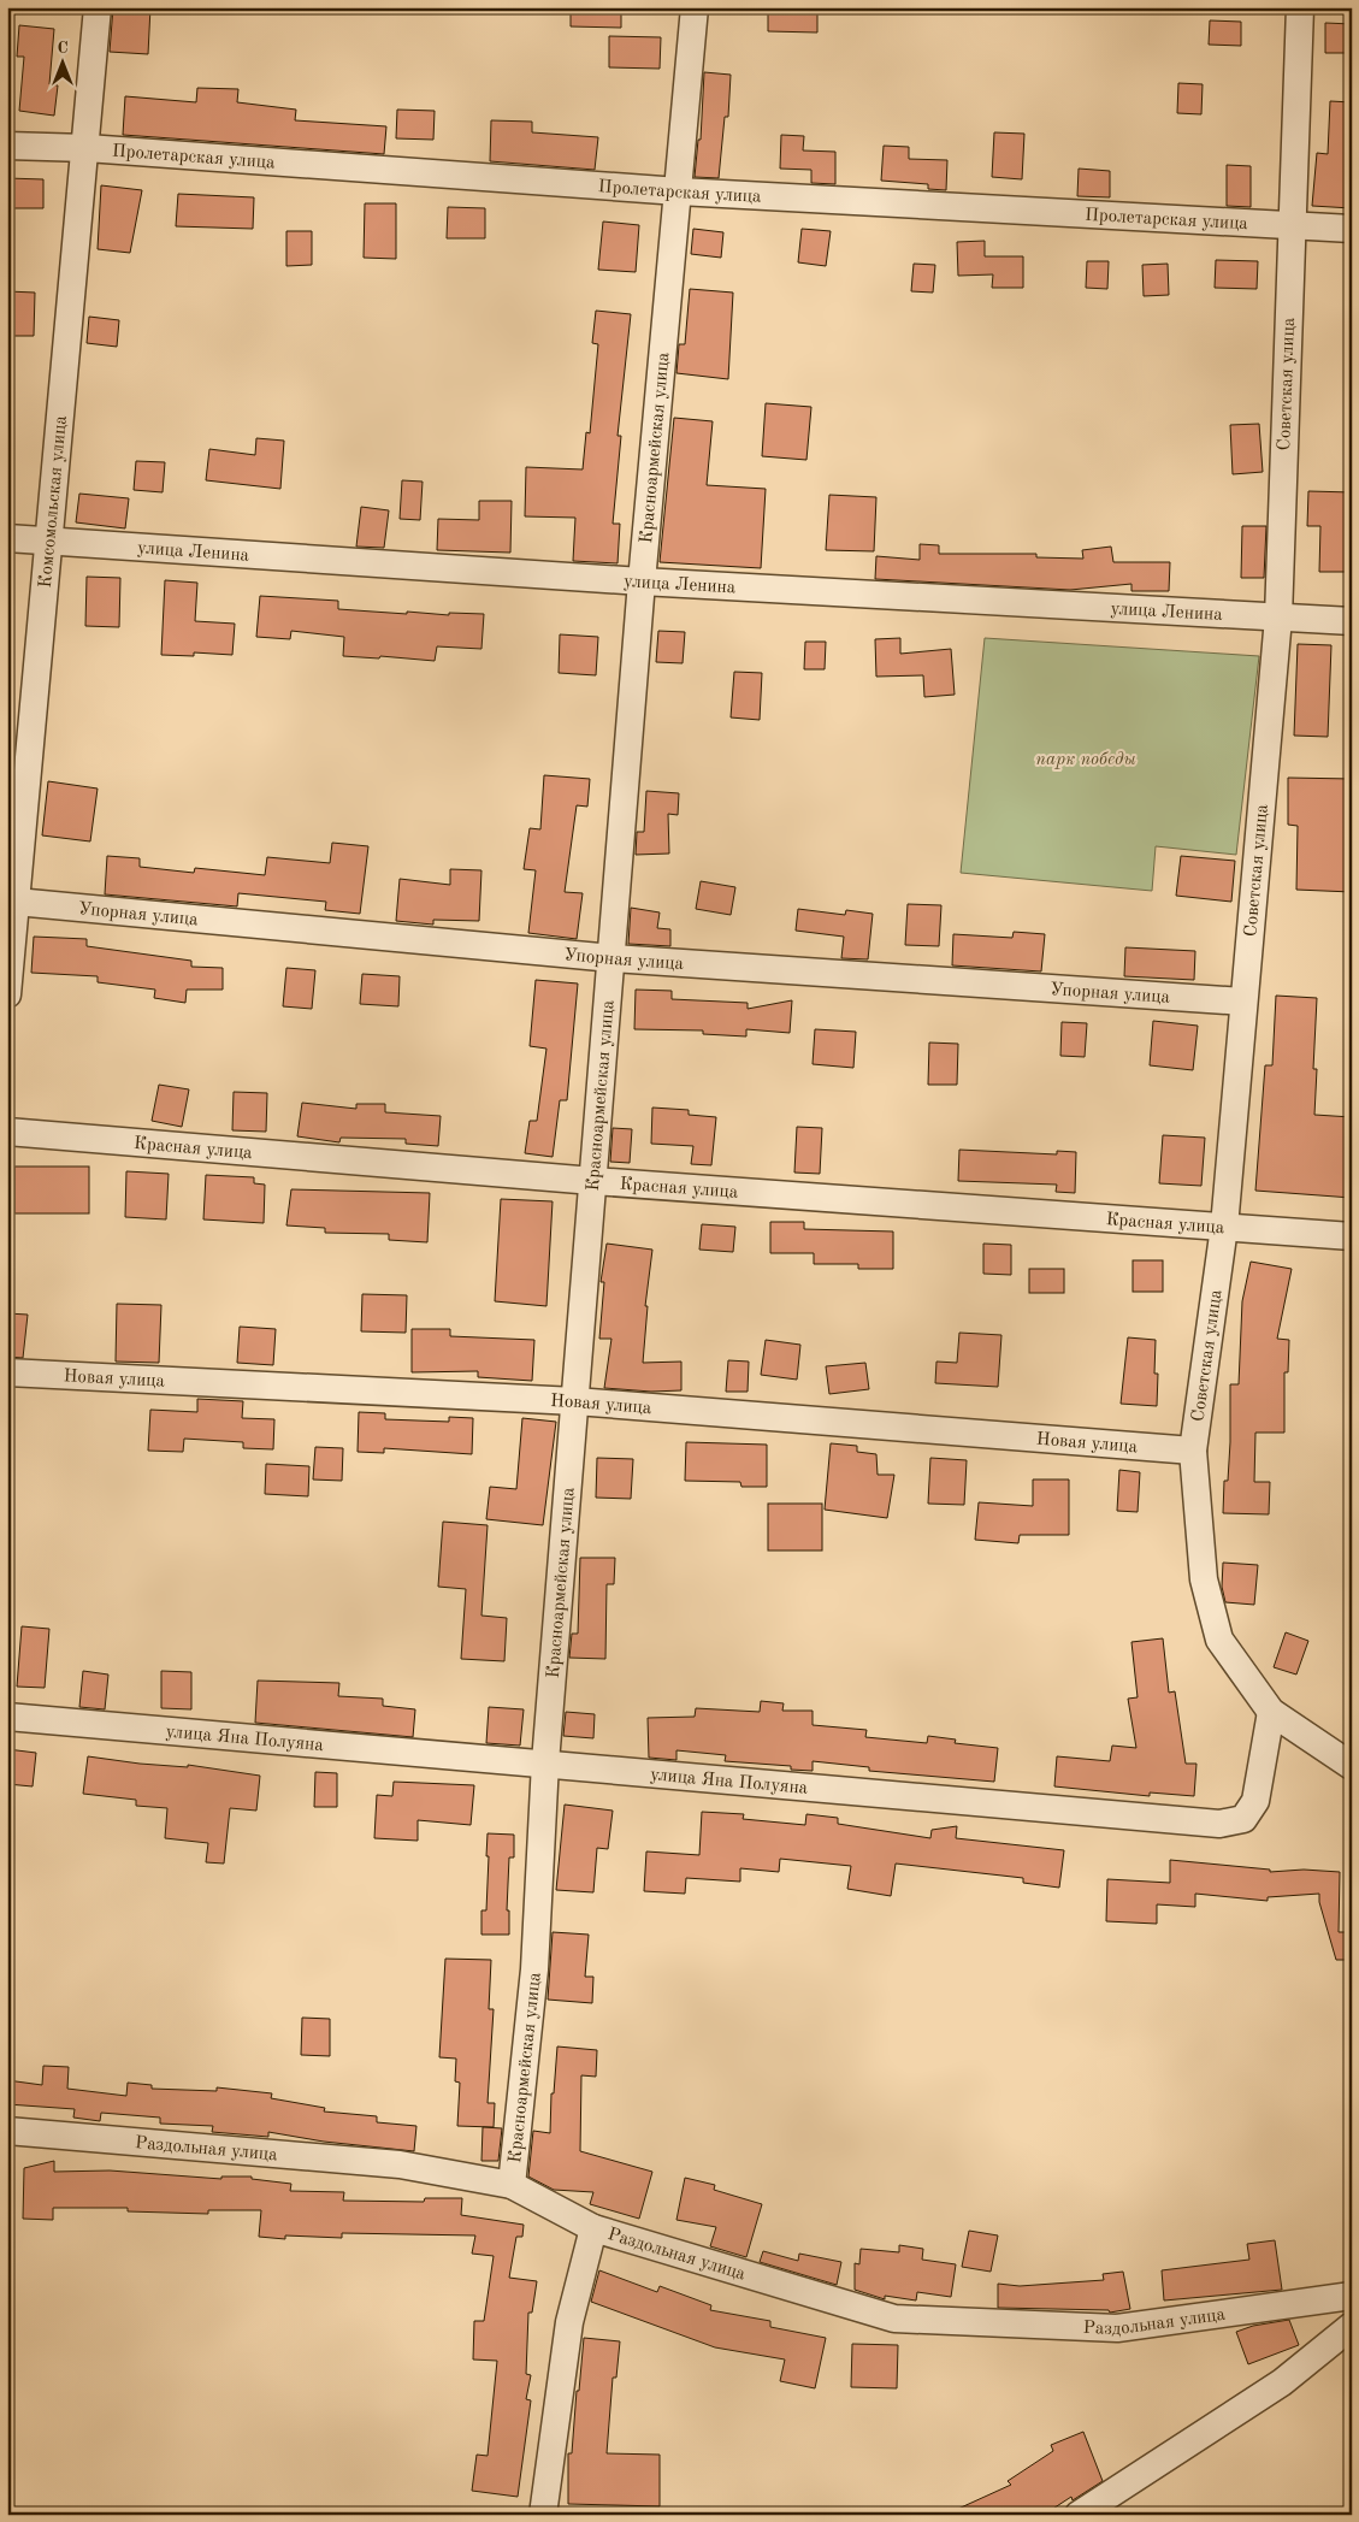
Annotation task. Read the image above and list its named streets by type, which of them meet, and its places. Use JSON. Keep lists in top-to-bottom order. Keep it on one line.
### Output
{"streets":{"street":["Пролетарская улица","Советская улица","Красноармейская улица","Комсомольская улица","улица Ленина","Упорная улица","Красная улица","Новая улица","улица Яна Полуяна","Раздольная улица"]},"crossings":[["Пролетарская улица","Советская улица"],["Пролетарская улица","Красноармейская улица"],["Пролетарская улица","Комсомольская улица"],["Советская улица","улица Ленина"],["Советская улица","Упорная улица"],["Советская улица","Красная улица"],["Советская улица","Новая улица"],["Советская улица","улица Яна Полуяна"],["Красноармейская улица","улица Ленина"],["Красноармейская улица","Упорная улица"],["Красноармейская улица","Красная улица"],["Красноармейская улица","Новая улица"],["Красноармейская улица","улица Яна Полуяна"],["Красноармейская улица","Раздольная улица"],["Комсомольская улица","улица Ленина"],["Комсомольская улица","Упорная улица"]],"parks":["парк победы"],"north":"top"}
